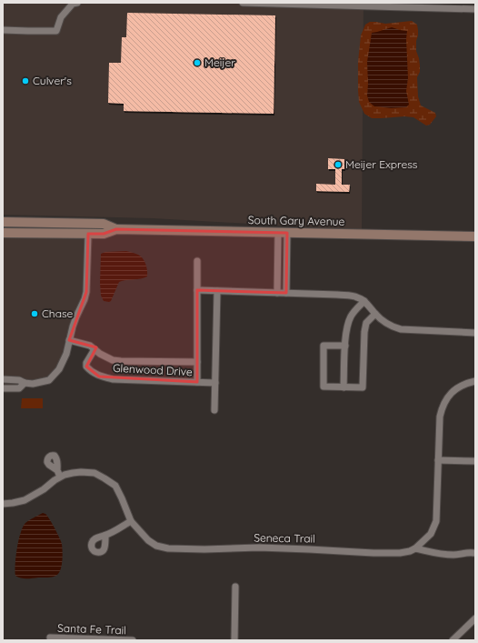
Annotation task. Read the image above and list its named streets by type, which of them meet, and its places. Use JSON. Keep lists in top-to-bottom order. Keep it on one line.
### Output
{"streets":{"main road":["South Gary Avenue"],"street":["Glenwood Drive","Seneca Trail","Santa Fe Trail"]},"places":["Meijer","Culver's","Meijer Express","Chase"]}
